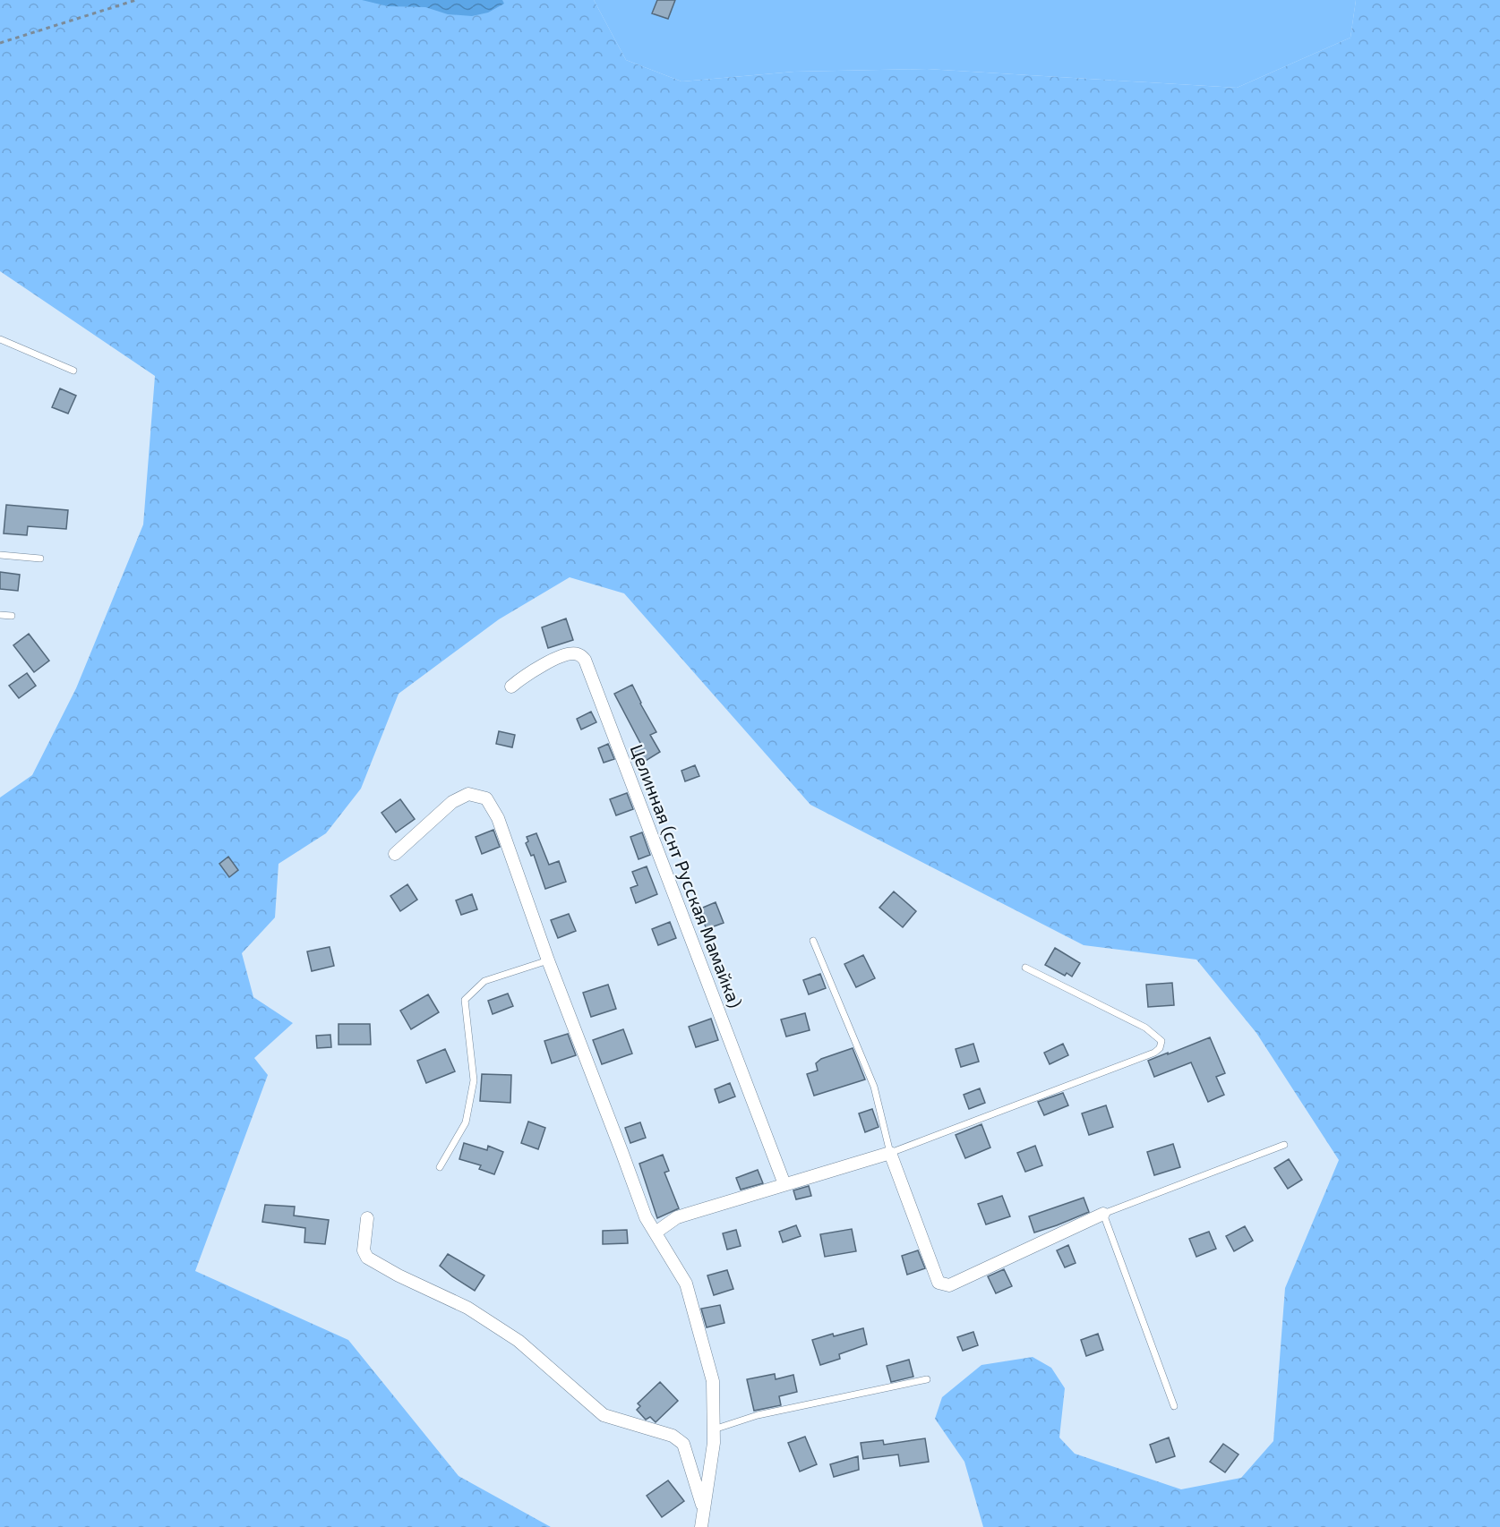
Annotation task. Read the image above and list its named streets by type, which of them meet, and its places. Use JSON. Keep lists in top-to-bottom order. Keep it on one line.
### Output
{"streets":{"street":["Целинная (снт Русская Мамайка)"]}}
